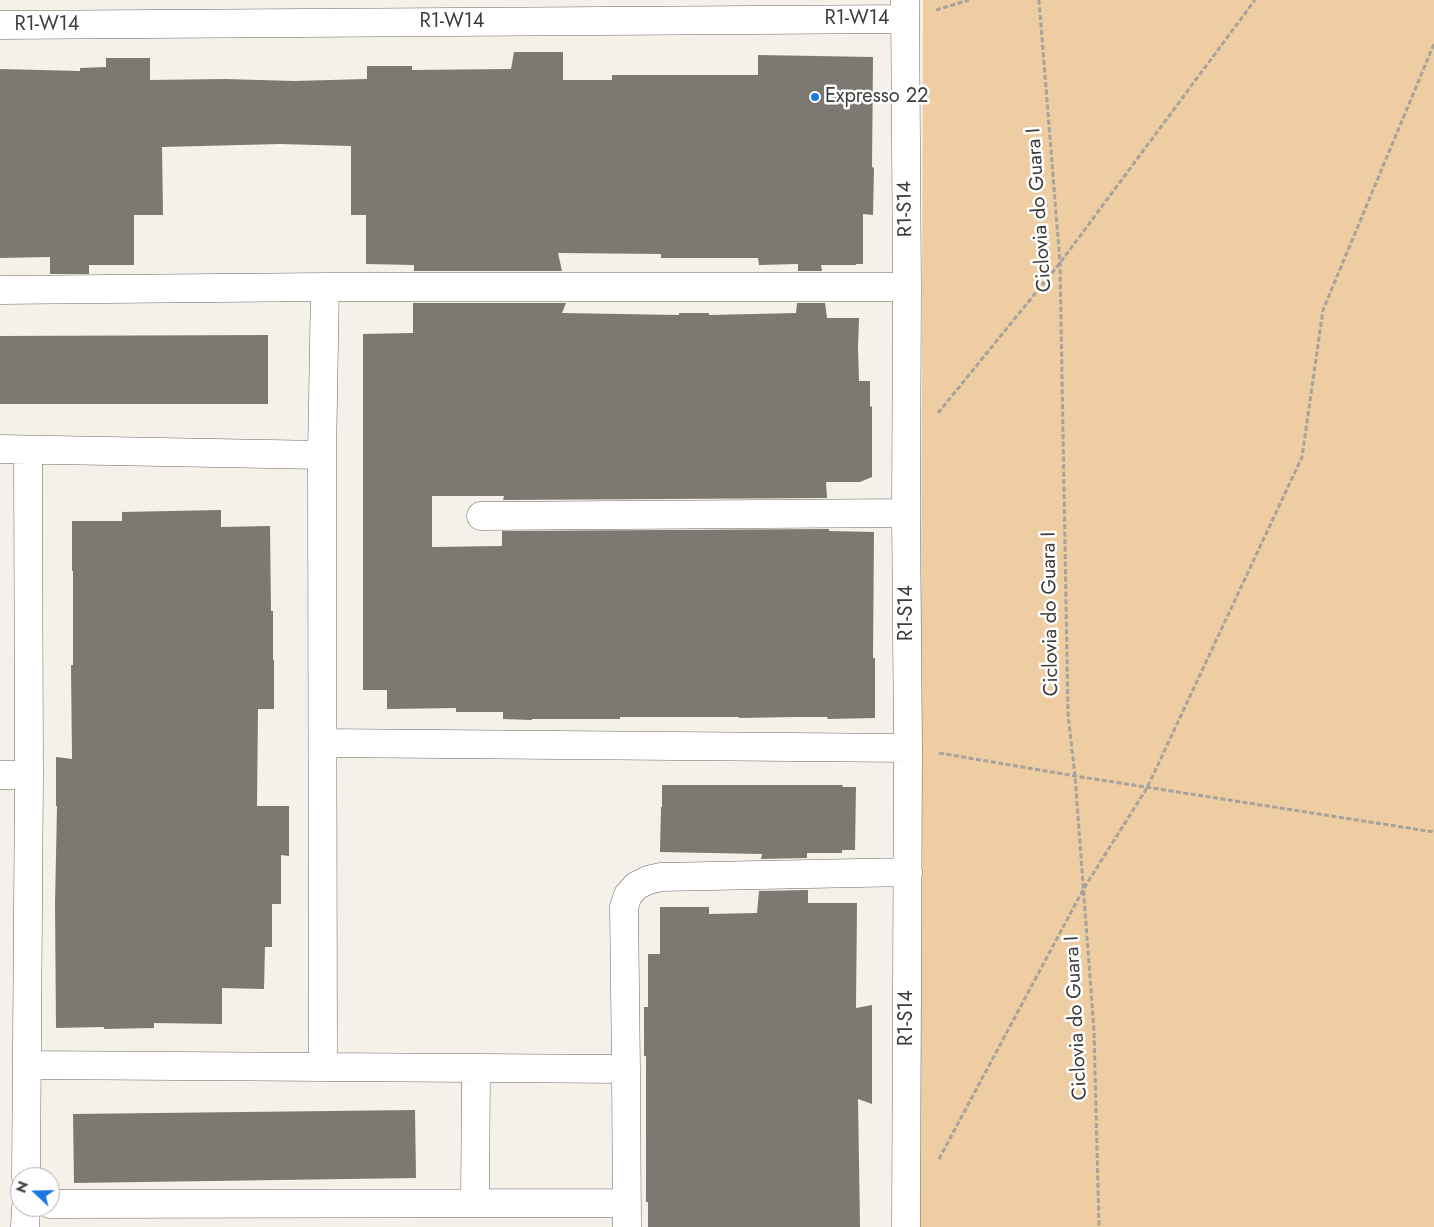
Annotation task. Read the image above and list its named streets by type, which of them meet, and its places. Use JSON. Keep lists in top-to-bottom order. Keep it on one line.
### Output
{"streets":{"street":["R1-W14","R1-S14"],"path":["Ciclovia do Guara I"]},"crossings":[["R1-W14","R1-S14"]],"places":["Expresso 22"],"north":"left"}
